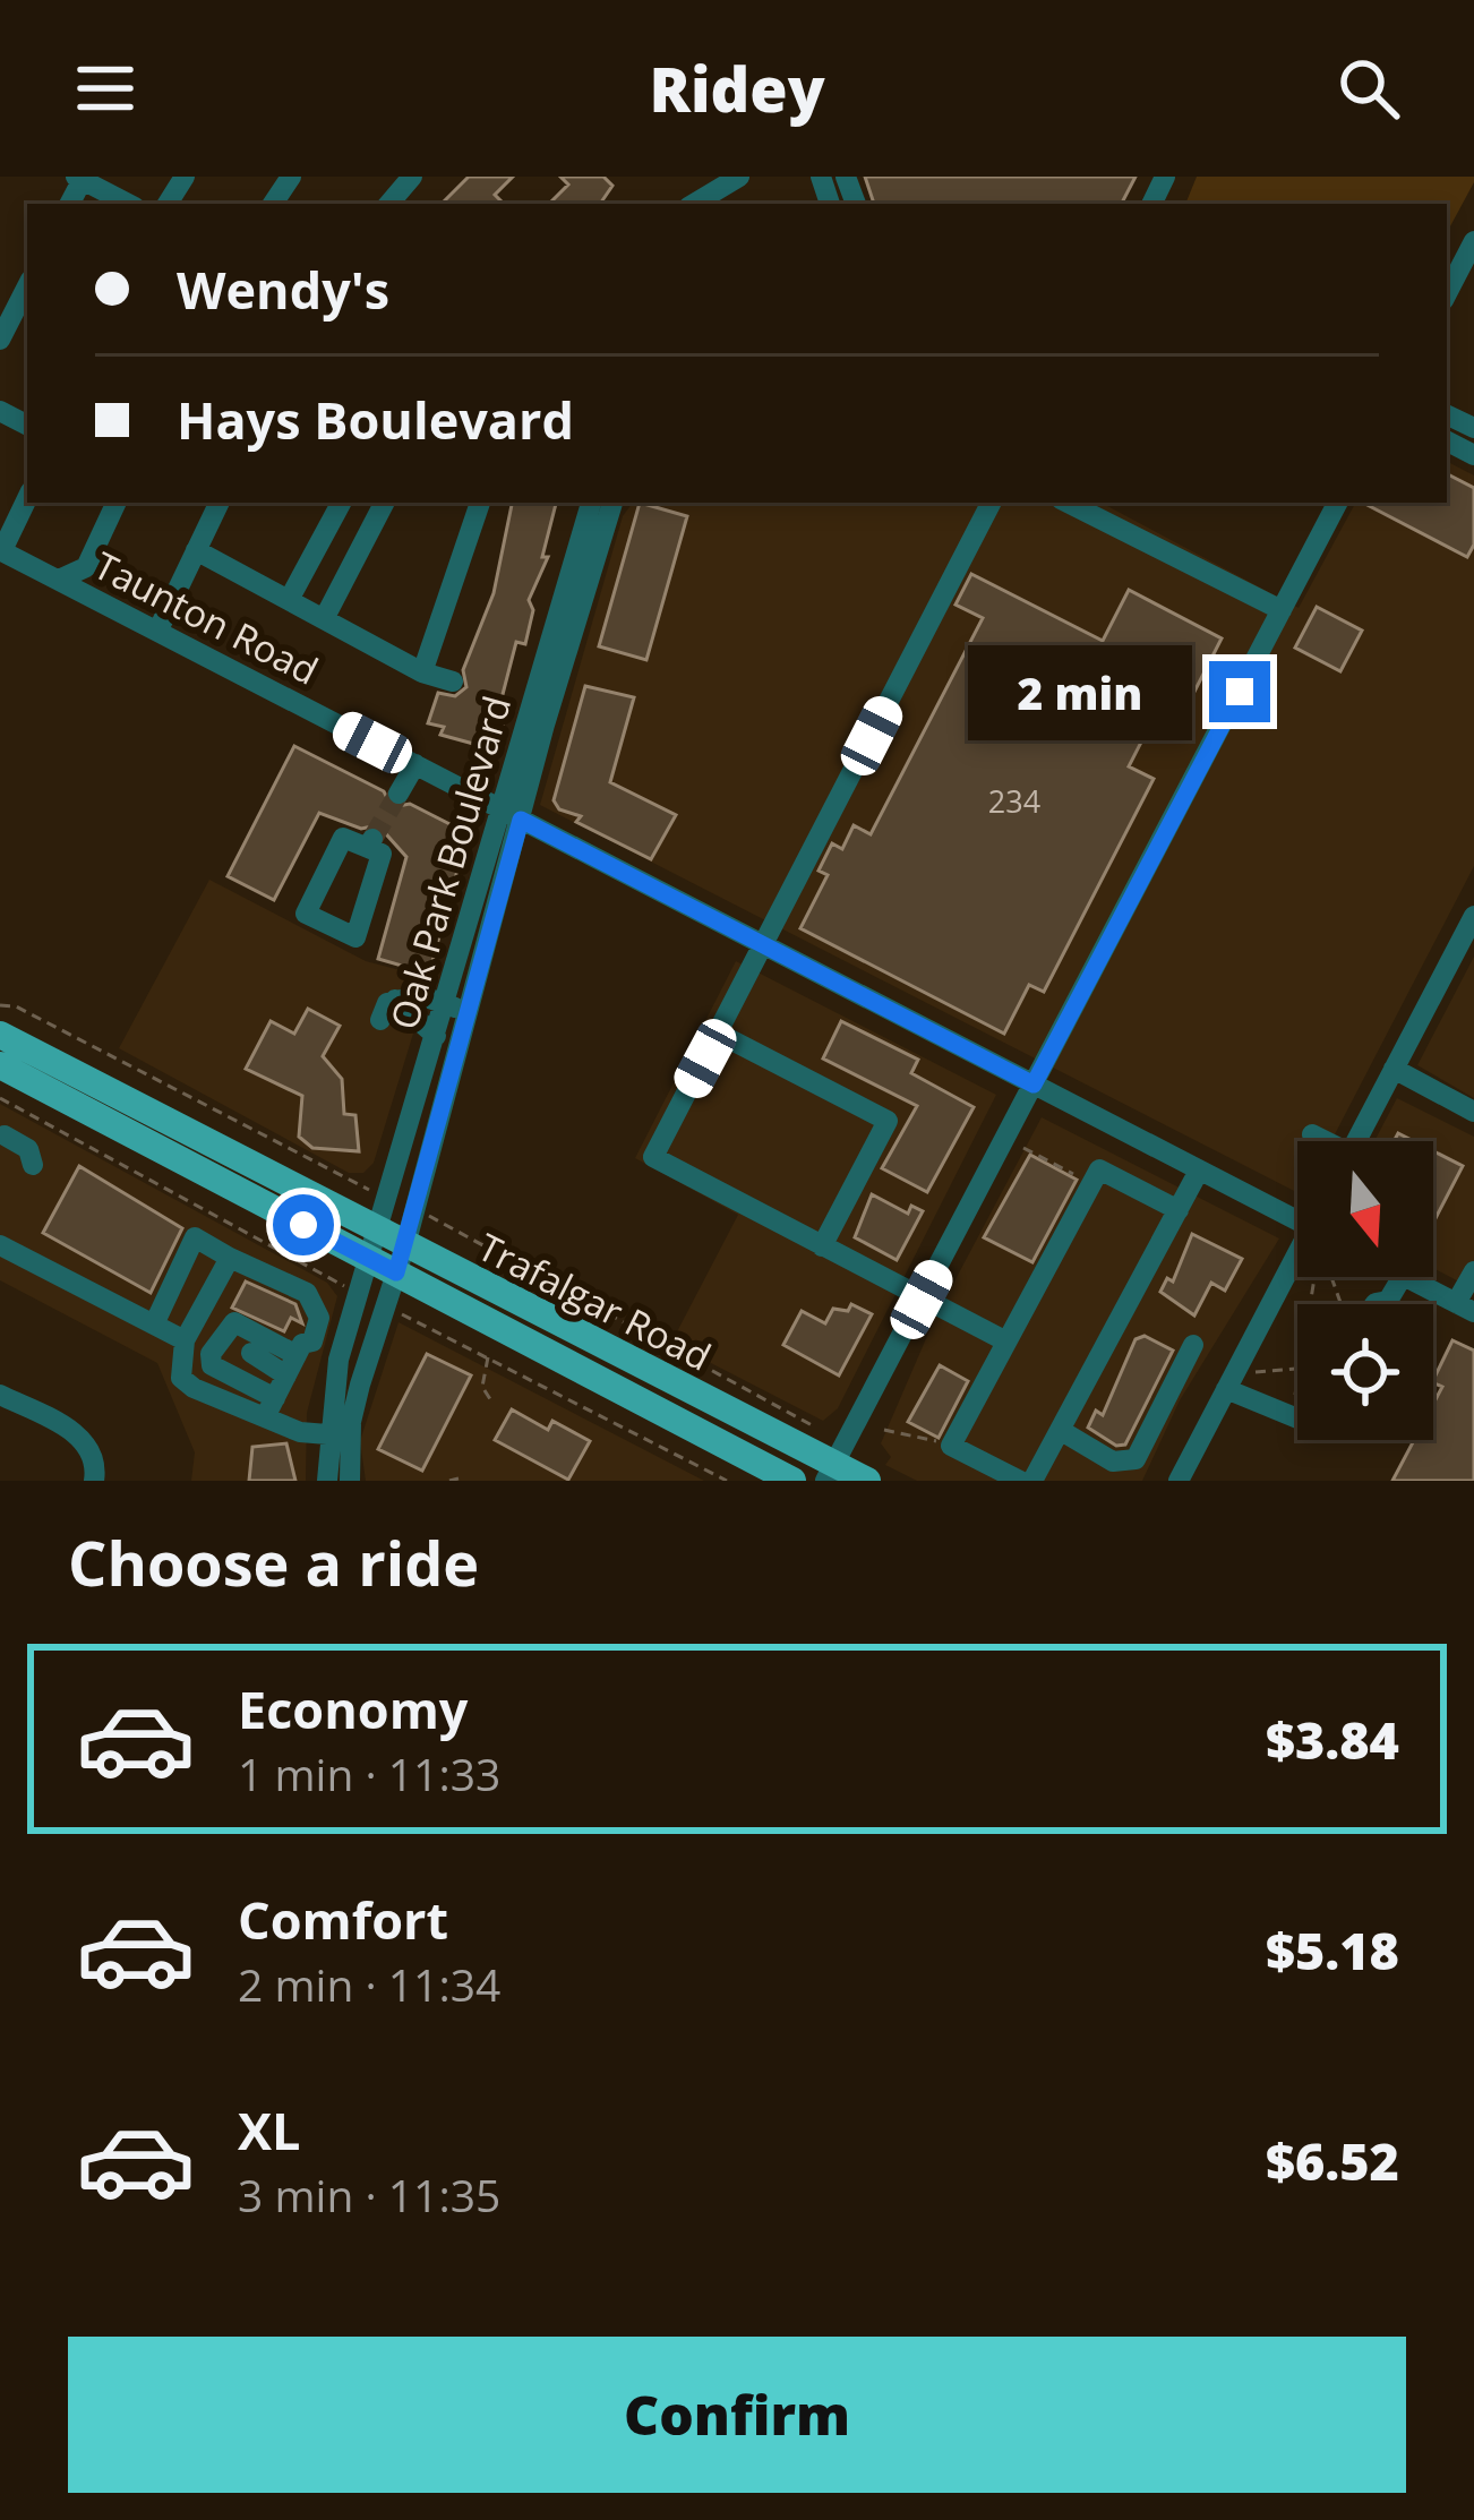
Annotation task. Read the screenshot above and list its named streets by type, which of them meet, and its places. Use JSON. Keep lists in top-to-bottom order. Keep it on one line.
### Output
{"streets":{"main road":["Trafalgar Road"],"street":["Taunton Road","Oak Park Boulevard"]},"crossings":[["Taunton Road","Oak Park Boulevard"],["Oak Park Boulevard","Trafalgar Road"]],"house_numbers":["234"],"north":"bottom","page":{"header":"Ridey","banner":["Wendy's","Hays Boulevard"],"bubble":"2 min","heading":"Choose a ride","list":[{"name":"Economy","note":"1 min · 11:33","value":"$3.84"},{"name":"Comfort","note":"2 min · 11:34","value":"$5.18"},{"name":"XL","note":"3 min · 11:35","value":"$6.52"}],"buttons":"Confirm"}}
